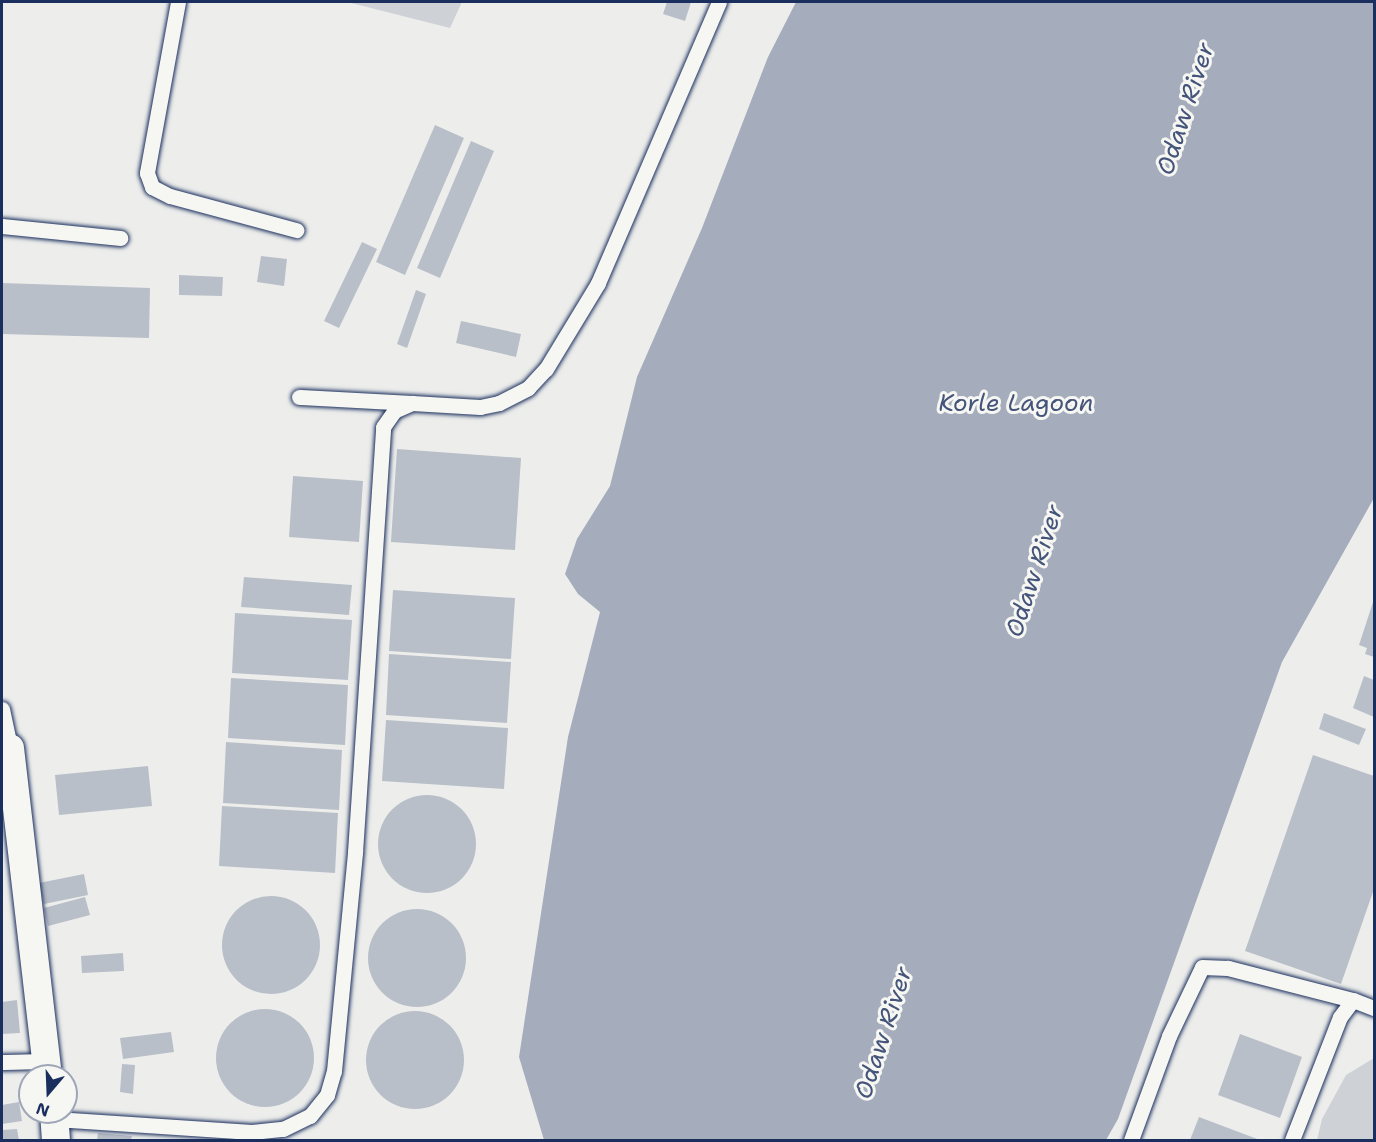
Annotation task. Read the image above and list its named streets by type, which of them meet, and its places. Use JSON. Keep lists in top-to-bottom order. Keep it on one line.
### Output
{"water":["Odaw River","Korle Lagoon"],"north":"bottom"}
